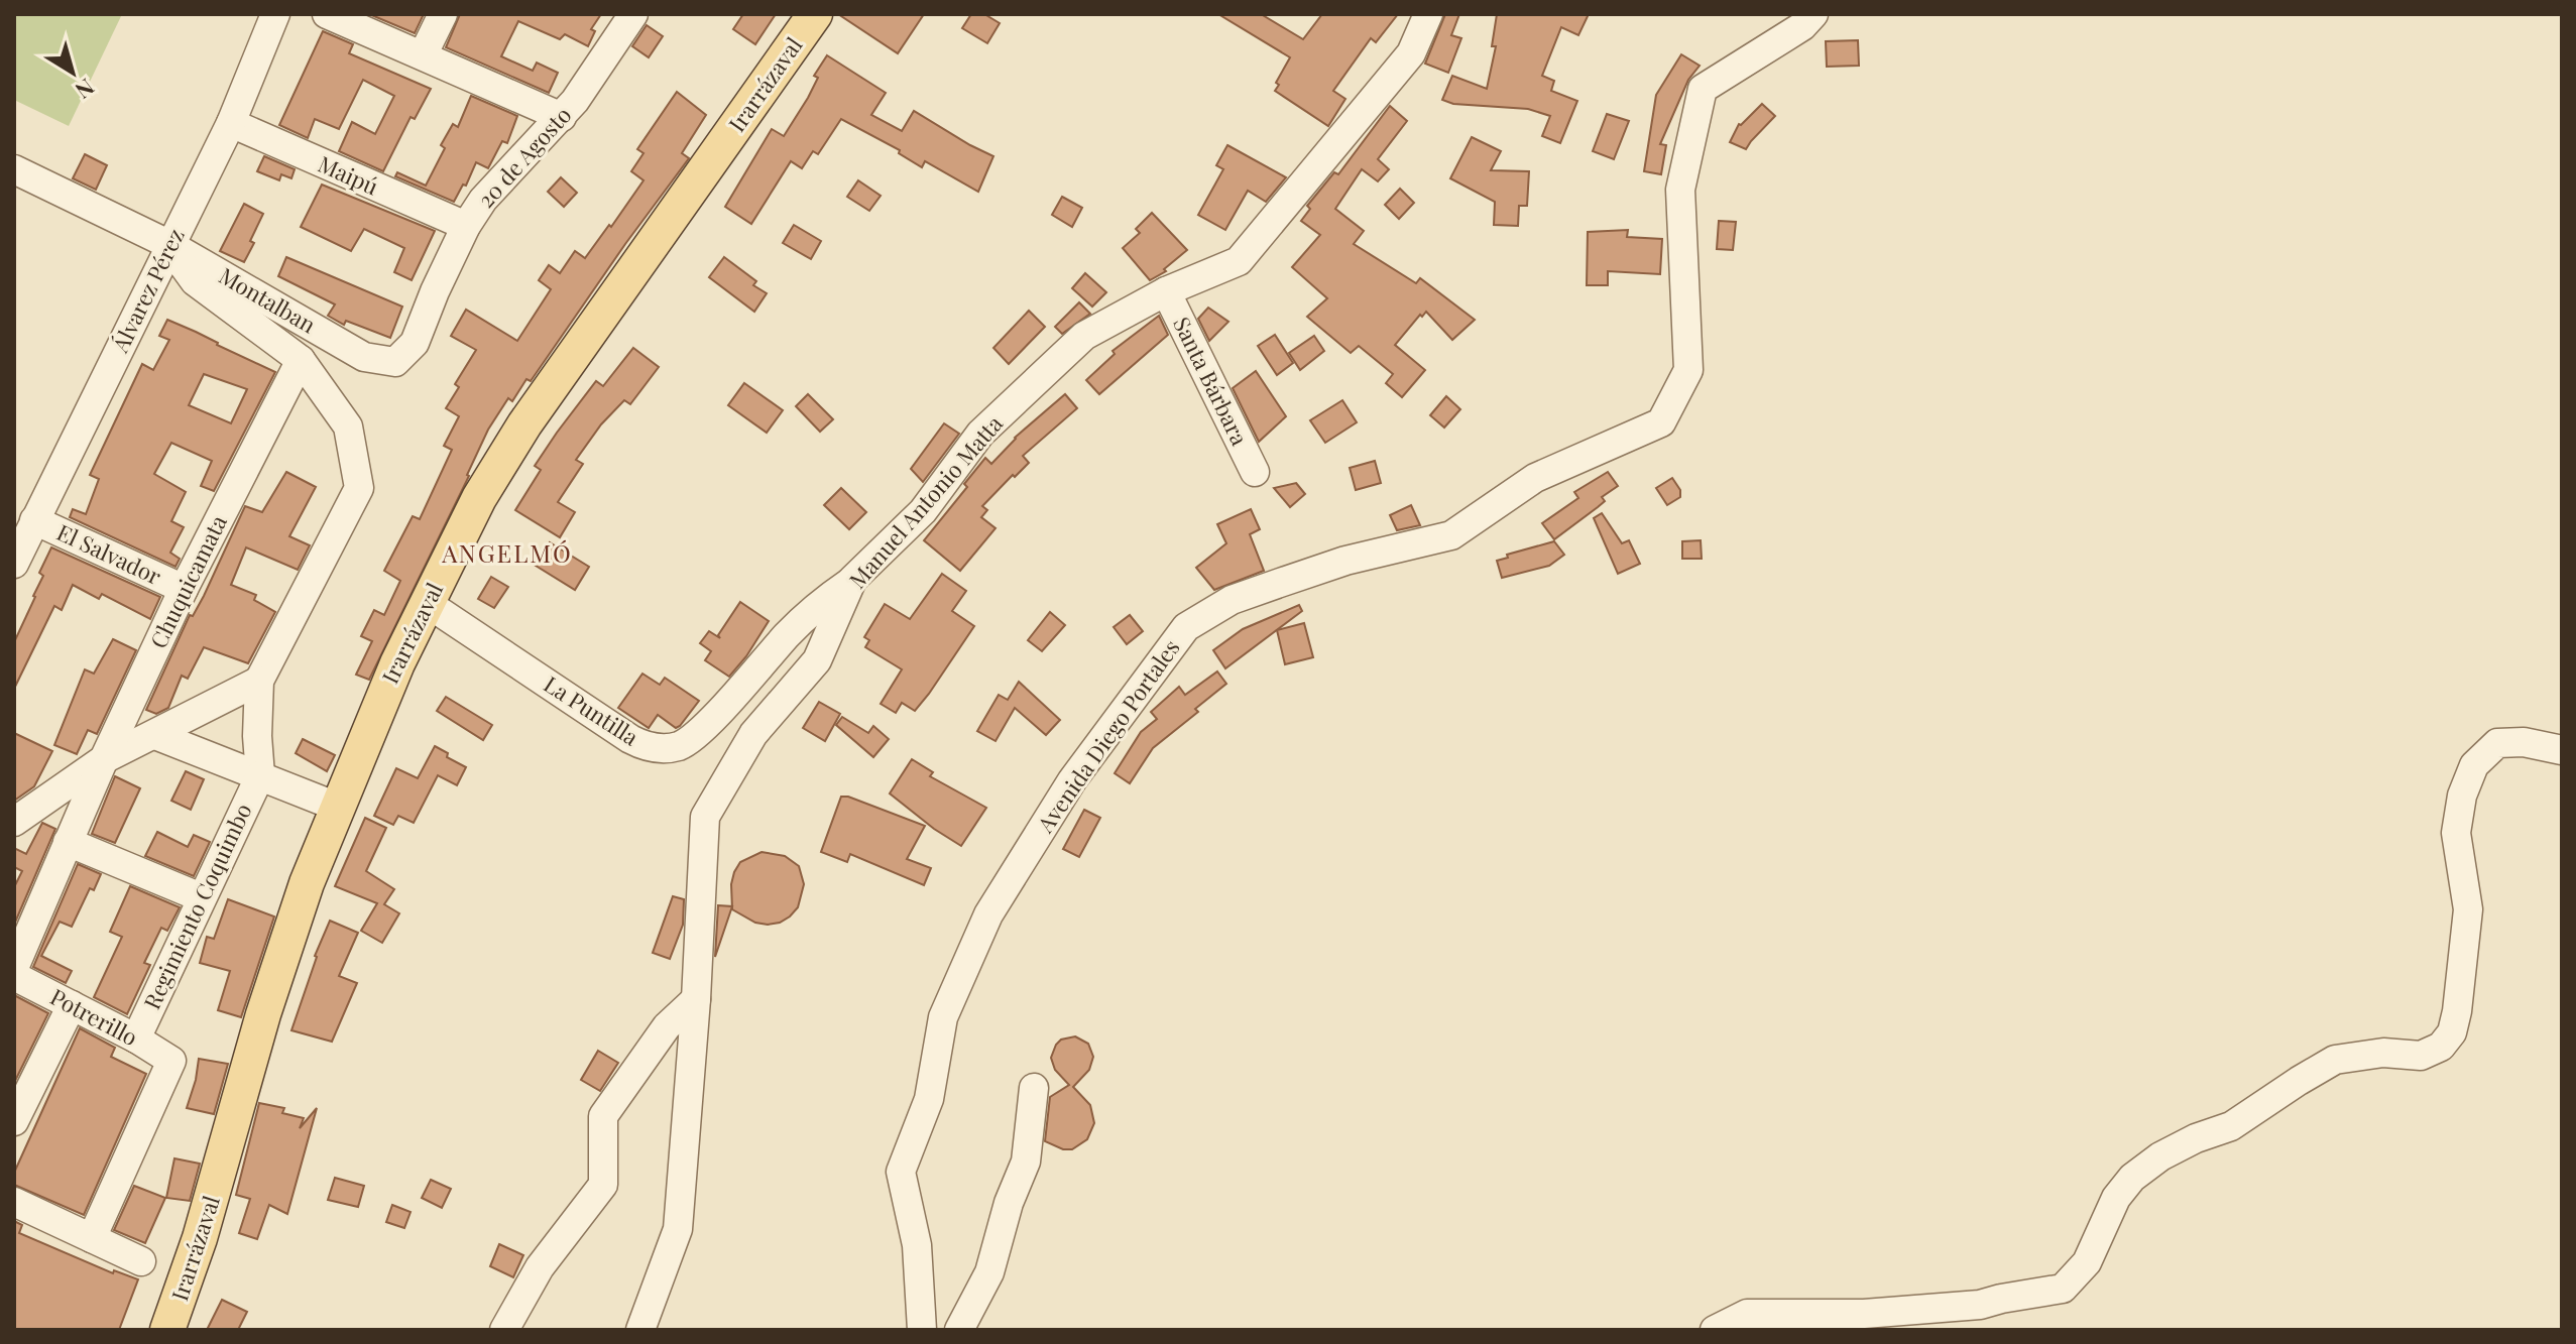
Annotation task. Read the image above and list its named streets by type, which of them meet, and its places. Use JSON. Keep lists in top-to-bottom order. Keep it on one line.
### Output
{"streets":{"main road":["Irarrázaval"],"street":["20 de Agosto","Maipú","Álvarez Pérez","Montalban","Santa Bárbara","Manuel Antonio Matta","El Salvador","Chuquicamata","La Puntilla","Avenida Diego Portales","Regimiento Coquimbo","Potrerillo"]},"crossings":[["Irarrázaval","La Puntilla"],["20 de Agosto","Maipú"],["20 de Agosto","Montalban"],["Maipú","Álvarez Pérez"],["Álvarez Pérez","Montalban"],["Álvarez Pérez","El Salvador"],["Santa Bárbara","Manuel Antonio Matta"],["Manuel Antonio Matta","La Puntilla"],["El Salvador","Chuquicamata"],["Regimiento Coquimbo","Potrerillo"]],"districts":["ANGELMÓ"],"north":"bottom right"}
